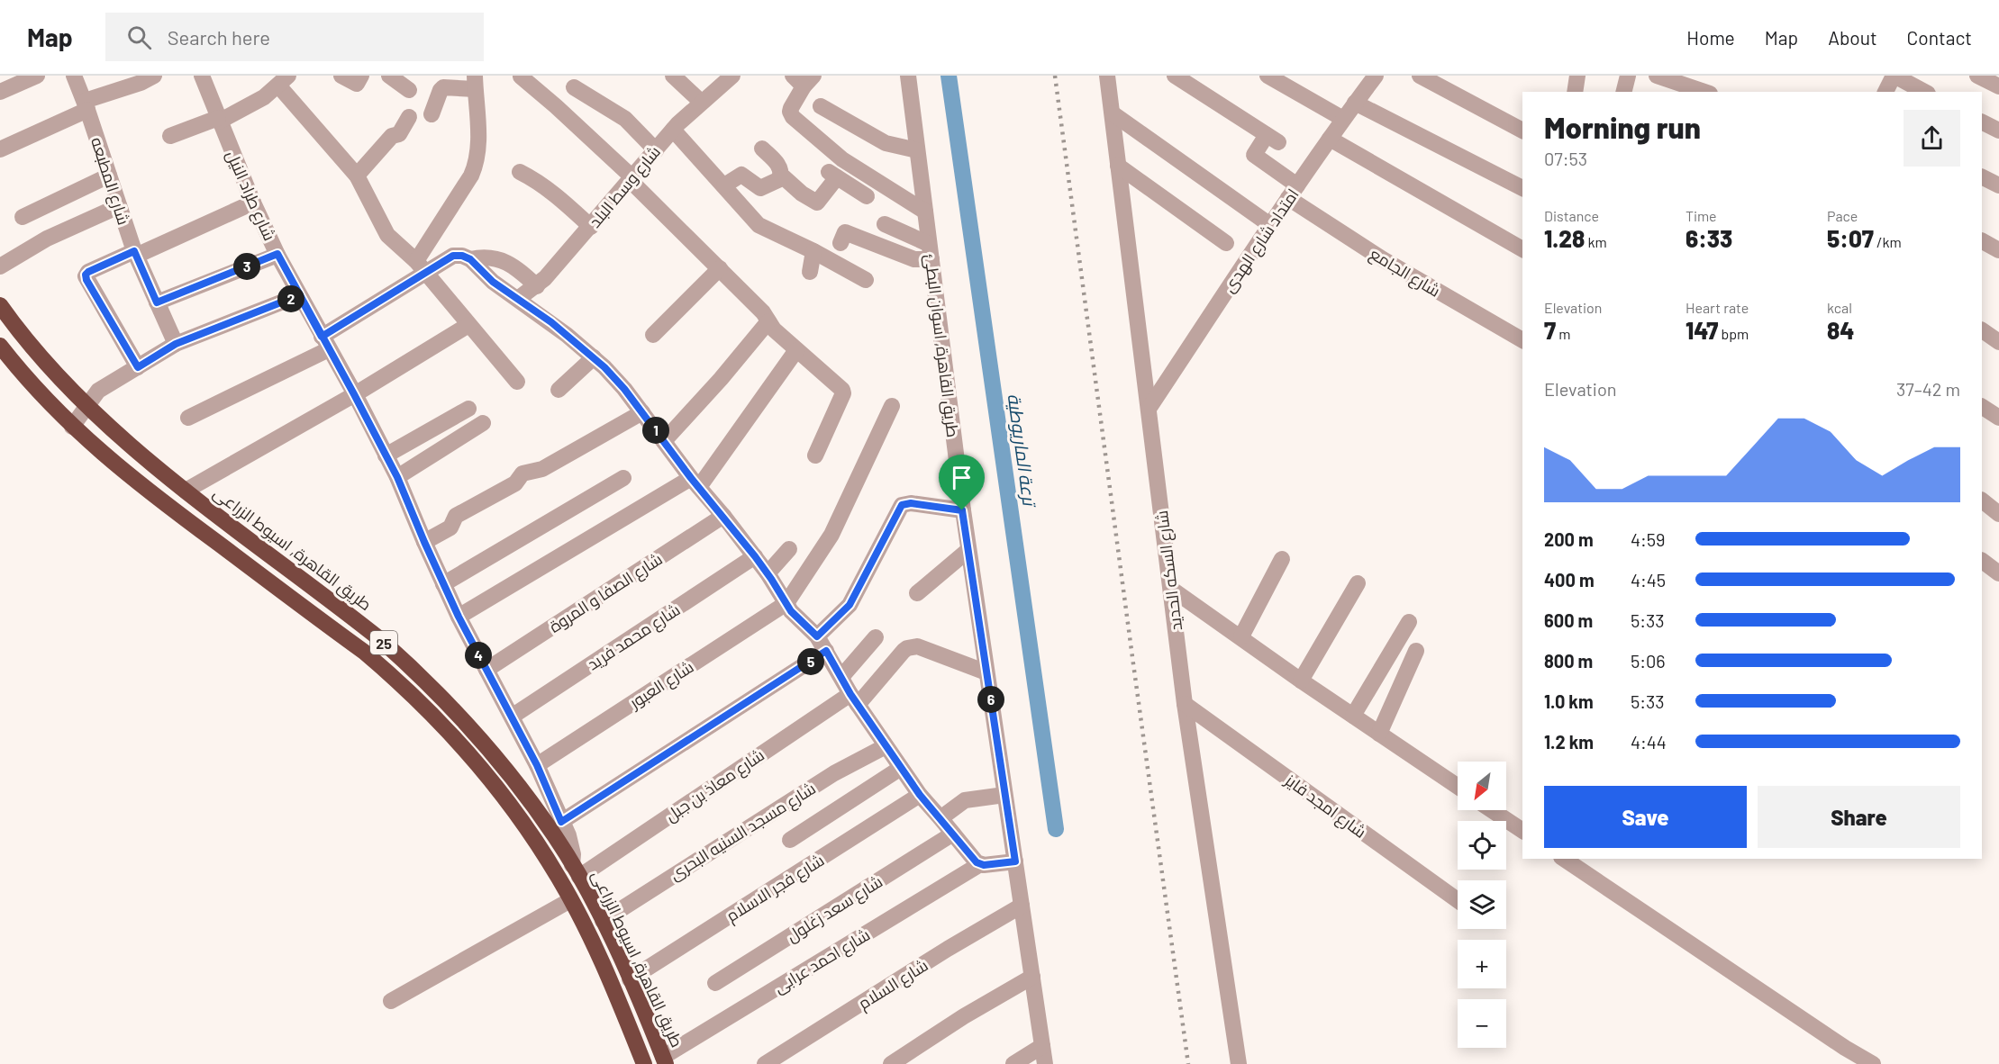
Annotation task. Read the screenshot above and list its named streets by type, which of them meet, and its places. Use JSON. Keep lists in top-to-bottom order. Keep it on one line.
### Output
{"streets":{"highway":["طريق القاهرة, اسيوط الزراعى","25"],"street":["شارع المطبعه","شارع وسط البلد","شارع طراد النيل","امتداد شارع الهدى","شارع الجامع","طريق القاهرة, اسوان البطئ","شارع السكه الحديد","شارع الصفا و المروة","شارع محمد فريد","شارع العبور","شارع معاذ بن جبل","شارع امجد فايز","شارع مسجد السنيه البحرى","شارع فجر الاسلام","شارع سعد زغلول","شارع احمد عرابى","شارع السلام"]},"crossings":[["شارع طراد النيل","طريق القاهرة, اسيوط الزراعى"],["شارع طراد النيل","شارع الصفا و المروة"],["شارع طراد النيل","شارع محمد فريد"],["شارع طراد النيل","شارع العبور"],["شارع طراد النيل","شارع معاذ بن جبل"],["امتداد شارع الهدى","شارع الجامع"],["امتداد شارع الهدى","شارع السكه الحديد"],["طريق القاهرة, اسوان البطئ","شارع معاذ بن جبل"],["طريق القاهرة, اسوان البطئ","شارع السلام"],["طريق القاهرة, اسيوط الزراعى","شارع معاذ بن جبل"],["طريق القاهرة, اسيوط الزراعى","شارع مسجد السنيه البحرى"],["طريق القاهرة, اسيوط الزراعى","شارع فجر الاسلام"],["طريق القاهرة, اسيوط الزراعى","شارع احمد عرابى"],["شارع السكه الحديد","شارع امجد فايز"]],"water":["ترعة الماريوطية"],"north":"bottom left","page":{"header":"Map","search":"Search here","nav":["Home","Map","About","Contact"],"heading":["Morning run","07:53"],"stats":[["Distance","1.28 km"],["Time","6:33"],["Pace","5:07 /km"],["Elevation","7 m"],["Heart rate","147 bpm"],["kcal","84"]],"pins":["3","2","1","4","5","6"],"chart":["Elevation","37–42 m"],"list":[{"name":"200 m","note":"4:59"},{"name":"400 m","note":"4:45"},{"name":"600 m","note":"5:33"},{"name":"800 m","note":"5:06"},{"name":"1.0 km","note":"5:33"},{"name":"1.2 km","note":"4:44"}],"map_buttons":["+","−"],"buttons":["Save","Share"]}}
